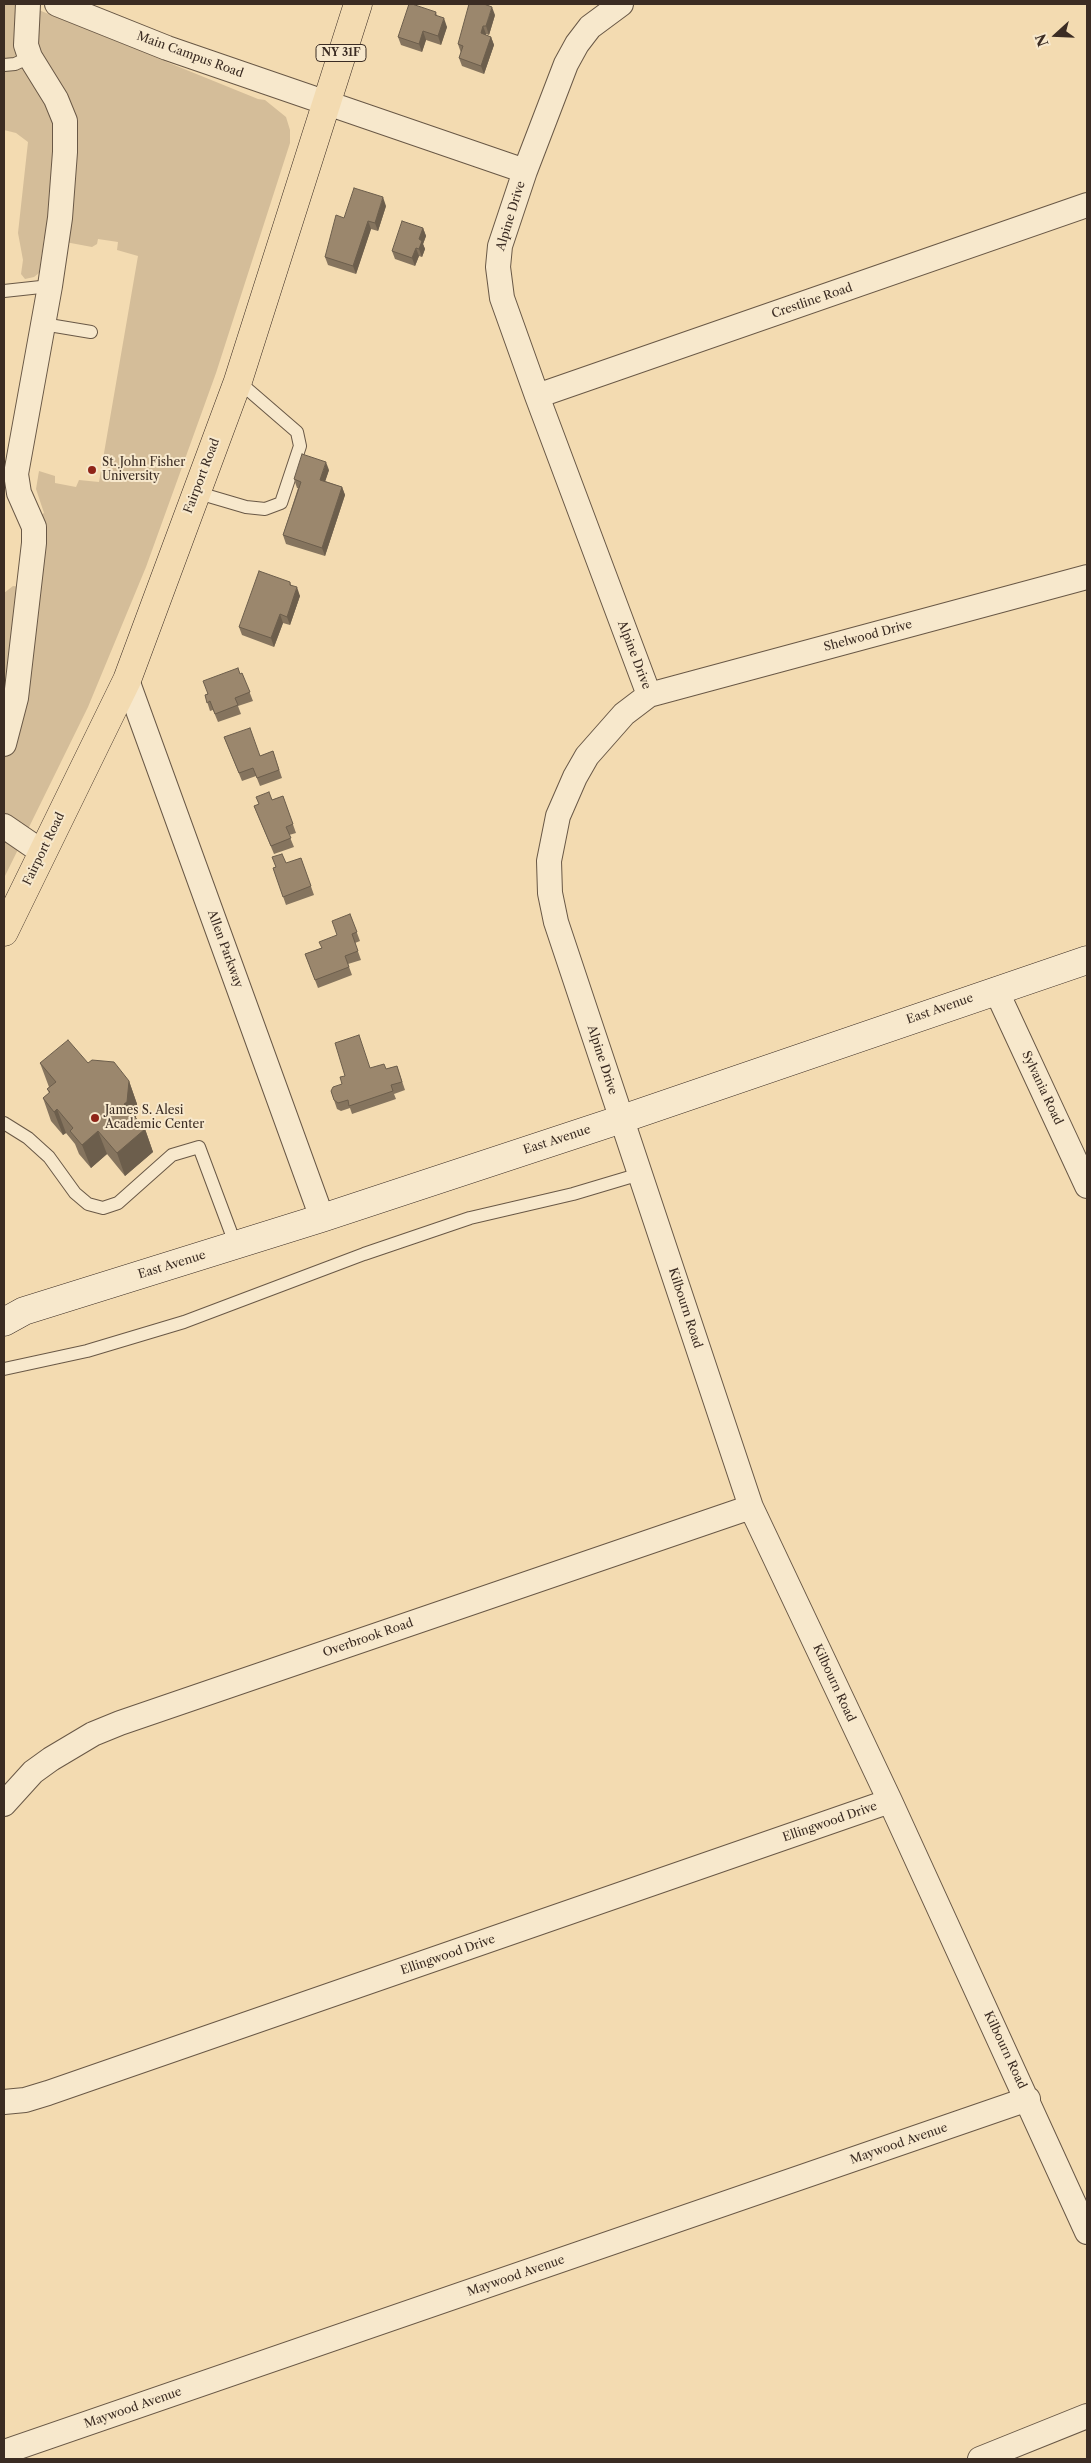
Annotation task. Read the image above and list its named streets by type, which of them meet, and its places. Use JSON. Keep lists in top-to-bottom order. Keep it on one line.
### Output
{"streets":{"main road":["NY 31F","Fairport Road","East Avenue"],"street":["Main Campus Road","Alpine Drive","Crestline Road","Shelwood Drive","Allen Parkway","Sylvania Road","Kilbourn Road","Overbrook Road","Ellingwood Drive","Maywood Avenue"]},"crossings":[["Main Campus Road","Alpine Drive"],["Main Campus Road","Fairport Road"],["Alpine Drive","Crestline Road"],["Alpine Drive","Fairport Road"],["Alpine Drive","Shelwood Drive"],["Alpine Drive","East Avenue"],["Alpine Drive","Kilbourn Road"],["Fairport Road","Allen Parkway"],["Allen Parkway","East Avenue"],["East Avenue","Sylvania Road"],["East Avenue","Kilbourn Road"],["Kilbourn Road","Overbrook Road"],["Kilbourn Road","Ellingwood Drive"],["Kilbourn Road","Maywood Avenue"]],"places":["St. John Fisher University","James S. Alesi Academic Center"],"north":"left"}
